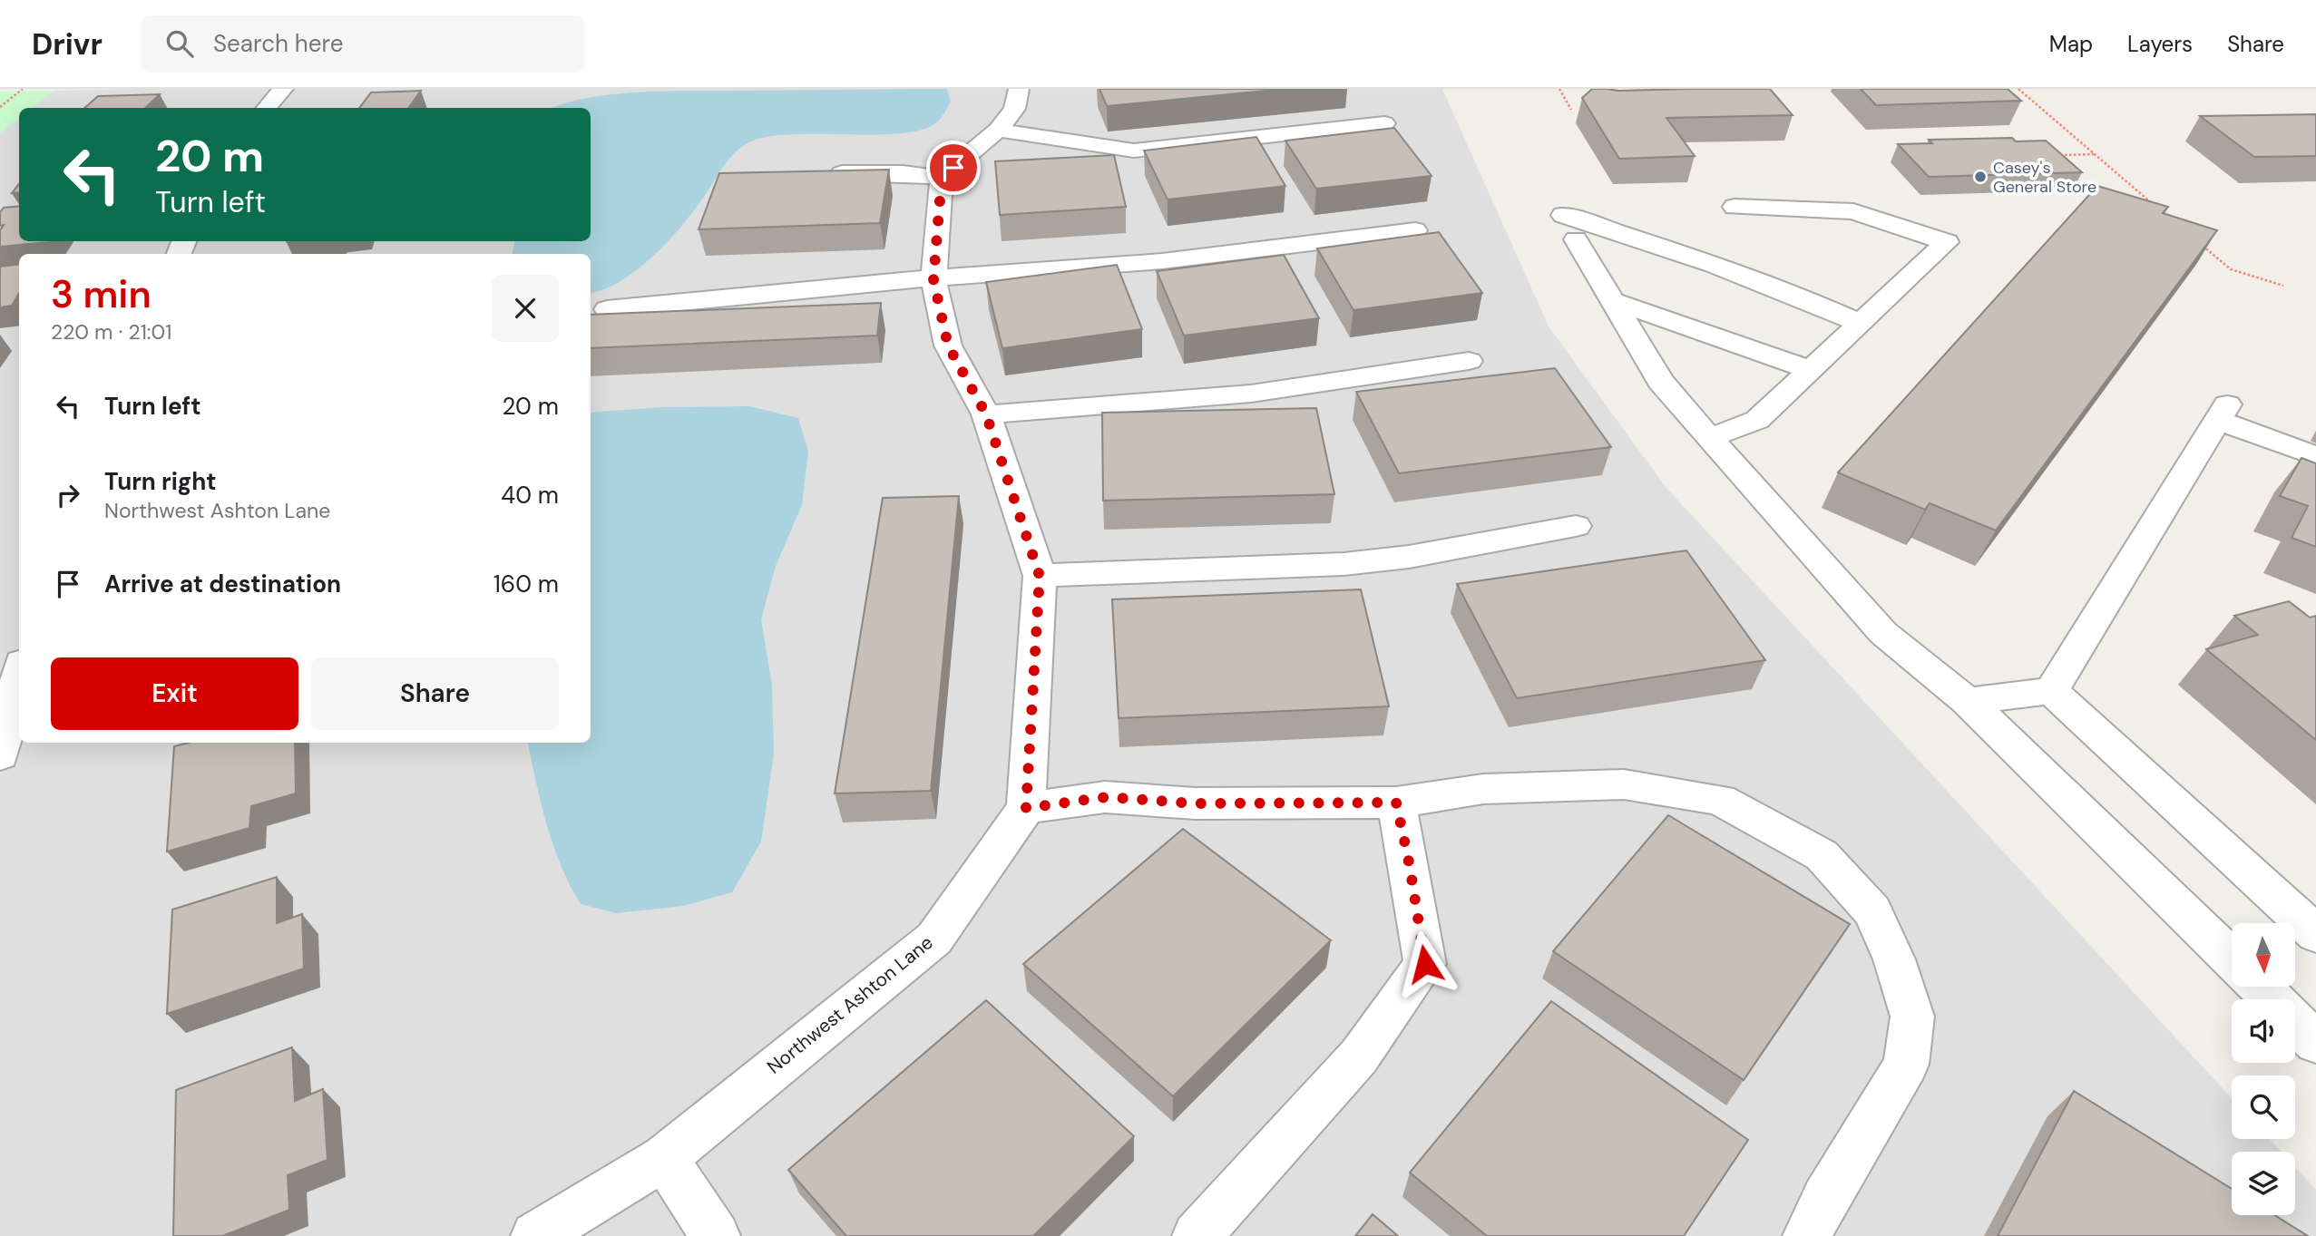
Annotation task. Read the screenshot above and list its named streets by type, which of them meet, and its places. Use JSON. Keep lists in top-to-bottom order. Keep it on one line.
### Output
{"streets":{"street":["Northwest Ashton Lane"]},"places":["Casey's General Store"],"north":"bottom","page":{"header":"Drivr","search":"Search here","nav":["Map","Layers","Share"],"turn":["20 m","Turn left"],"heading":["3 min","220 m · 21:01"],"list":[{"name":"Turn left","value":"20 m"},{"name":"Turn right","note":"Northwest Ashton Lane","value":"40 m"},{"name":"Arrive at destination","value":"160 m"}],"buttons":["Exit","Share"]}}
